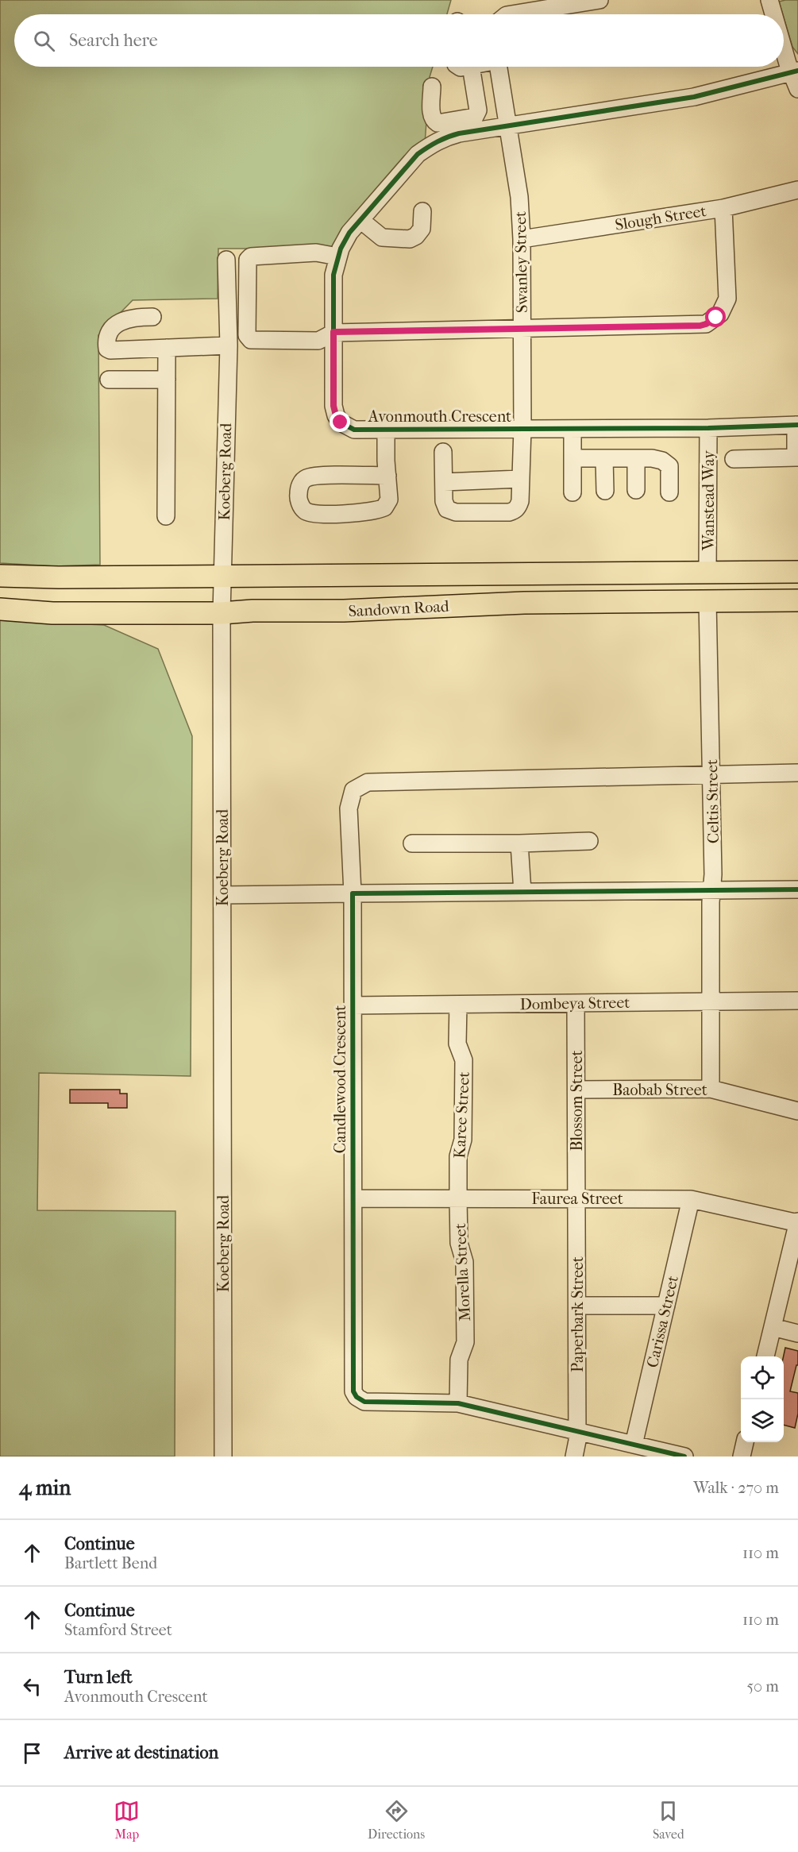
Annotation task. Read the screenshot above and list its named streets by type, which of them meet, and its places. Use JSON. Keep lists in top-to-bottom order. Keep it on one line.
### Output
{"streets":{"main road":["Sandown Road"],"street":["Slough Street","Swanley Street","Avonmouth Crescent","Koeberg Road","Wanstead Way","Celtis Street","Dombeya Street","Candlewood Crescent","Baobab Street","Blossom Street","Karee Street","Faurea Street","Morella Street","Paperbark Street","Carissa Street"]},"crossings":[["Slough Street","Swanley Street"],["Swanley Street","Avonmouth Crescent"],["Avonmouth Crescent","Wanstead Way"],["Koeberg Road","Sandown Road"],["Wanstead Way","Sandown Road"],["Sandown Road","Celtis Street"],["Celtis Street","Dombeya Street"],["Celtis Street","Candlewood Crescent"],["Celtis Street","Baobab Street"],["Dombeya Street","Candlewood Crescent"],["Dombeya Street","Blossom Street"],["Dombeya Street","Karee Street"],["Candlewood Crescent","Faurea Street"],["Candlewood Crescent","Morella Street"],["Candlewood Crescent","Paperbark Street"],["Candlewood Crescent","Carissa Street"],["Baobab Street","Blossom Street"],["Blossom Street","Faurea Street"],["Blossom Street","Paperbark Street"],["Karee Street","Faurea Street"],["Karee Street","Morella Street"],["Faurea Street","Morella Street"],["Faurea Street","Paperbark Street"],["Faurea Street","Carissa Street"]],"page":{"search":"Search here","heading":["4 min","Walk · 270 m"],"list":[["Continue","Bartlett Bend","110 m"],["Continue","Stamford Street","110 m"],["Turn left","Avonmouth Crescent","50 m"],"Arrive at destination"],"nav":["Map","Directions","Saved"]}}
